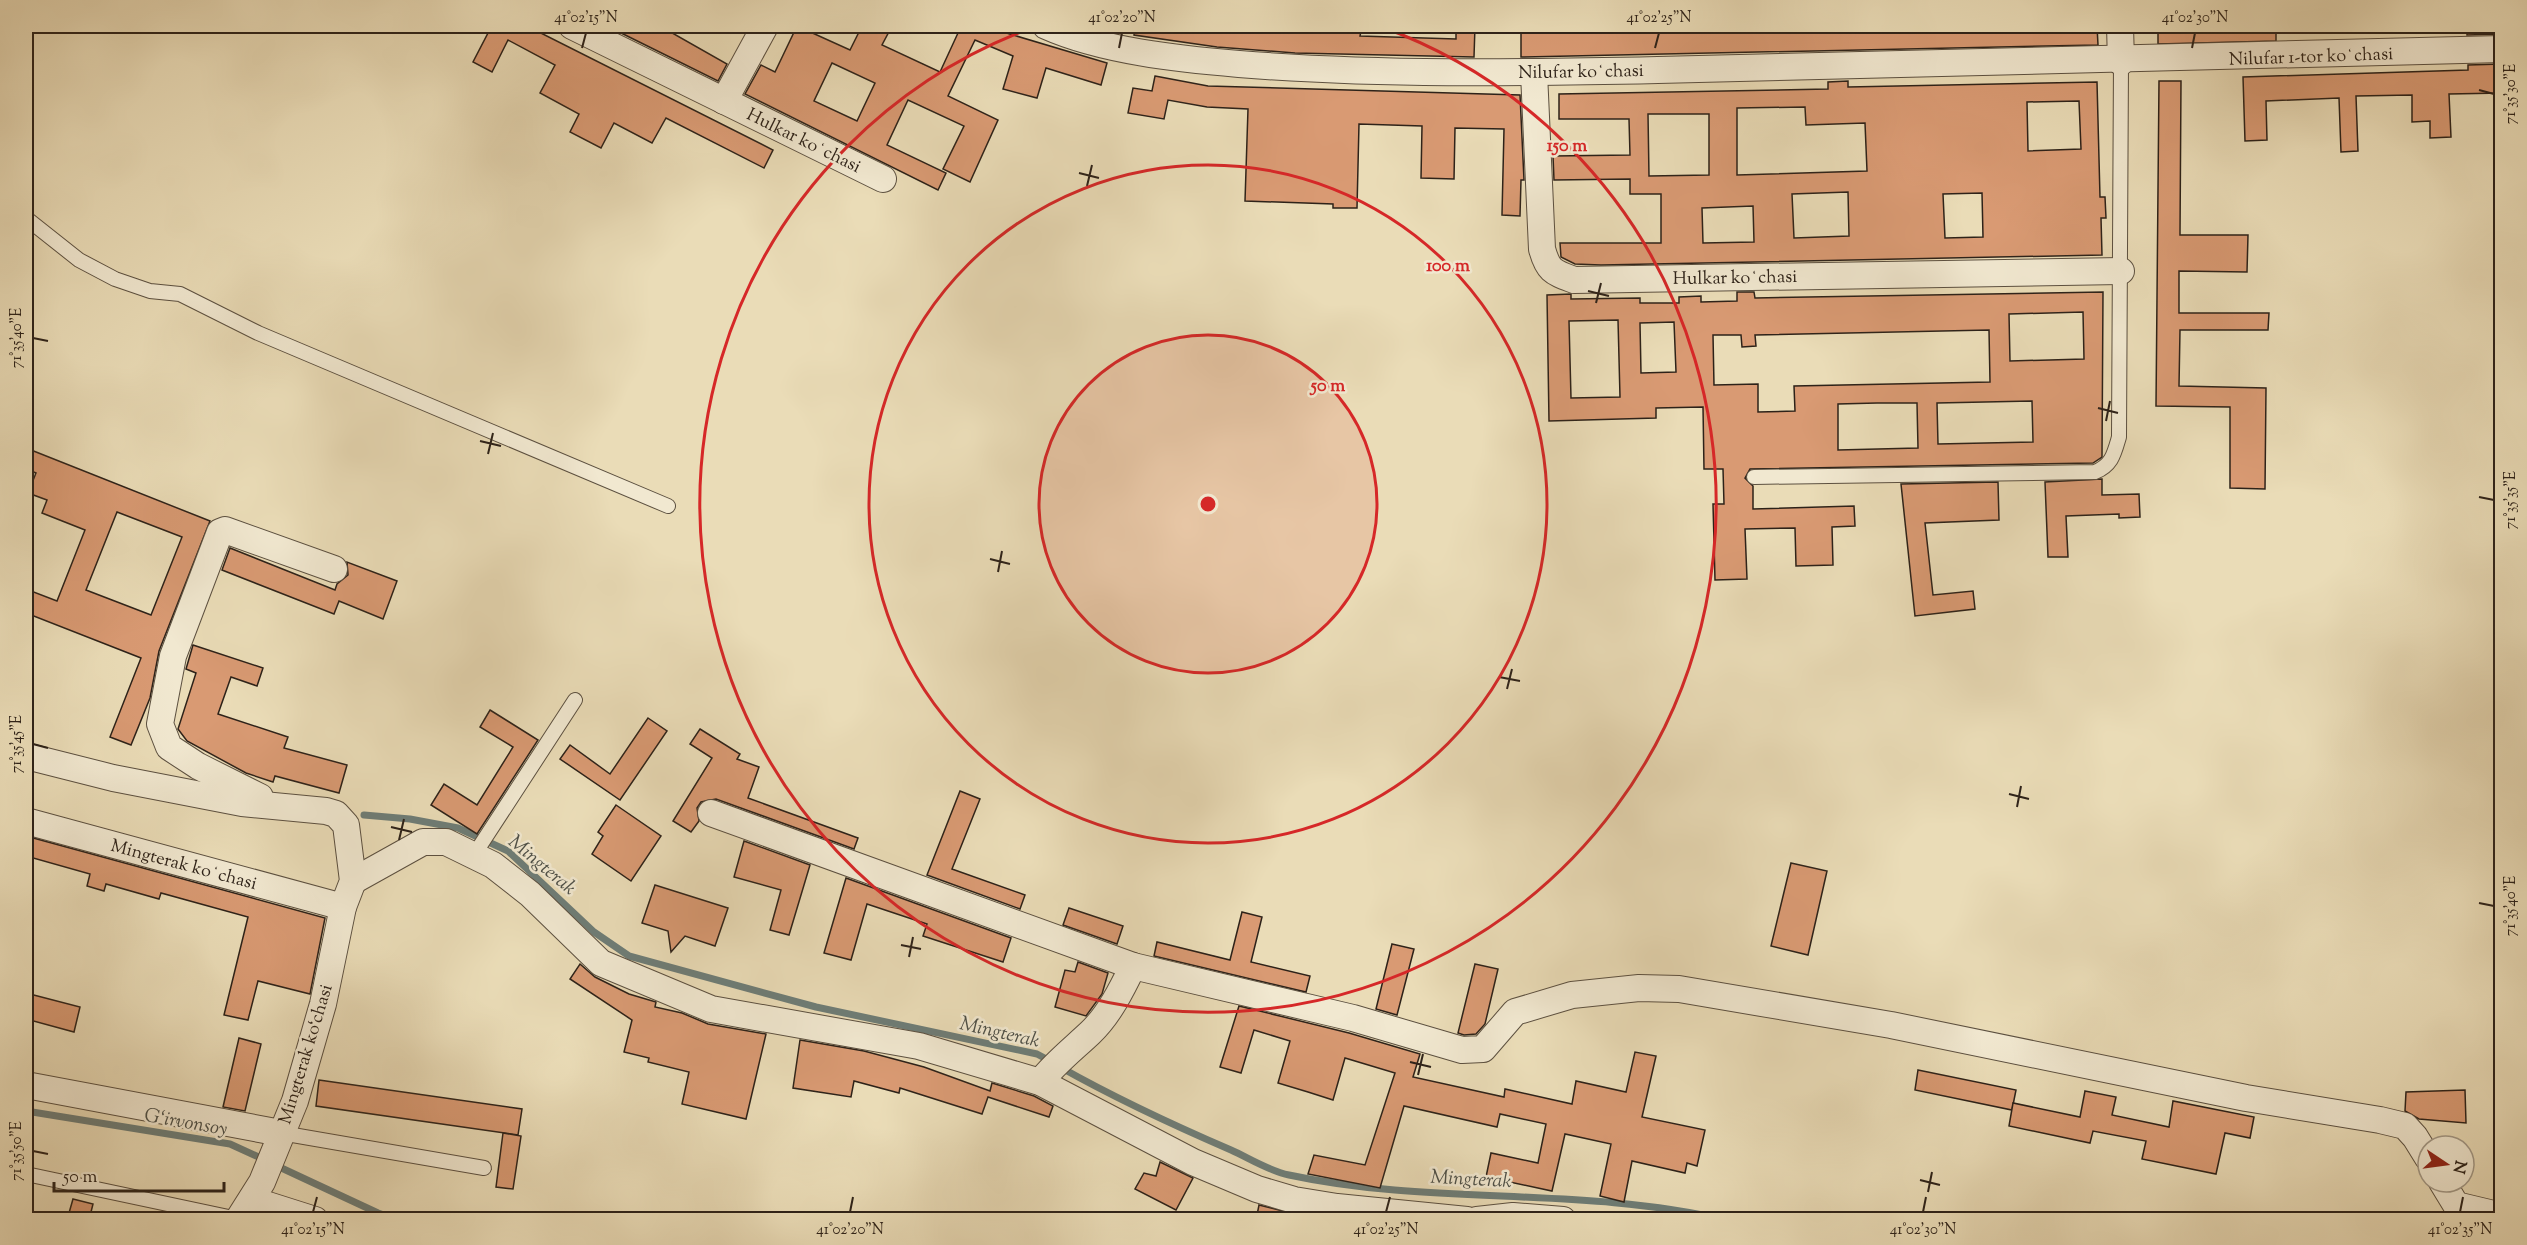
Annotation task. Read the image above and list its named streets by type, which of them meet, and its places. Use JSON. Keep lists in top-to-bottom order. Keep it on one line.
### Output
{"streets":{"street":["Nilufar 1-tor koʻchasi","Nilufar koʻchasi","Hulkar koʻchasi","Mingterak koʻchasi","Mingterak ko‘chasi"]},"crossings":[["Nilufar 1-tor koʻchasi","Nilufar koʻchasi"],["Nilufar koʻchasi","Hulkar koʻchasi"],["Mingterak koʻchasi","Mingterak ko‘chasi"]],"water":["Mingterak","G‘irvonsoy"],"scale_bar":"50 m","north":"right","coordinates":["41°02'15\"N","41°02'20\"N","41°02'25\"N","41°02'30\"N","71°35'30\"E","71°35'40\"E","71°35'35\"E","71°35'45\"E","71°35'50\"E","41°02'35\"N"],"rings":["150 m","100 m","50 m"]}
